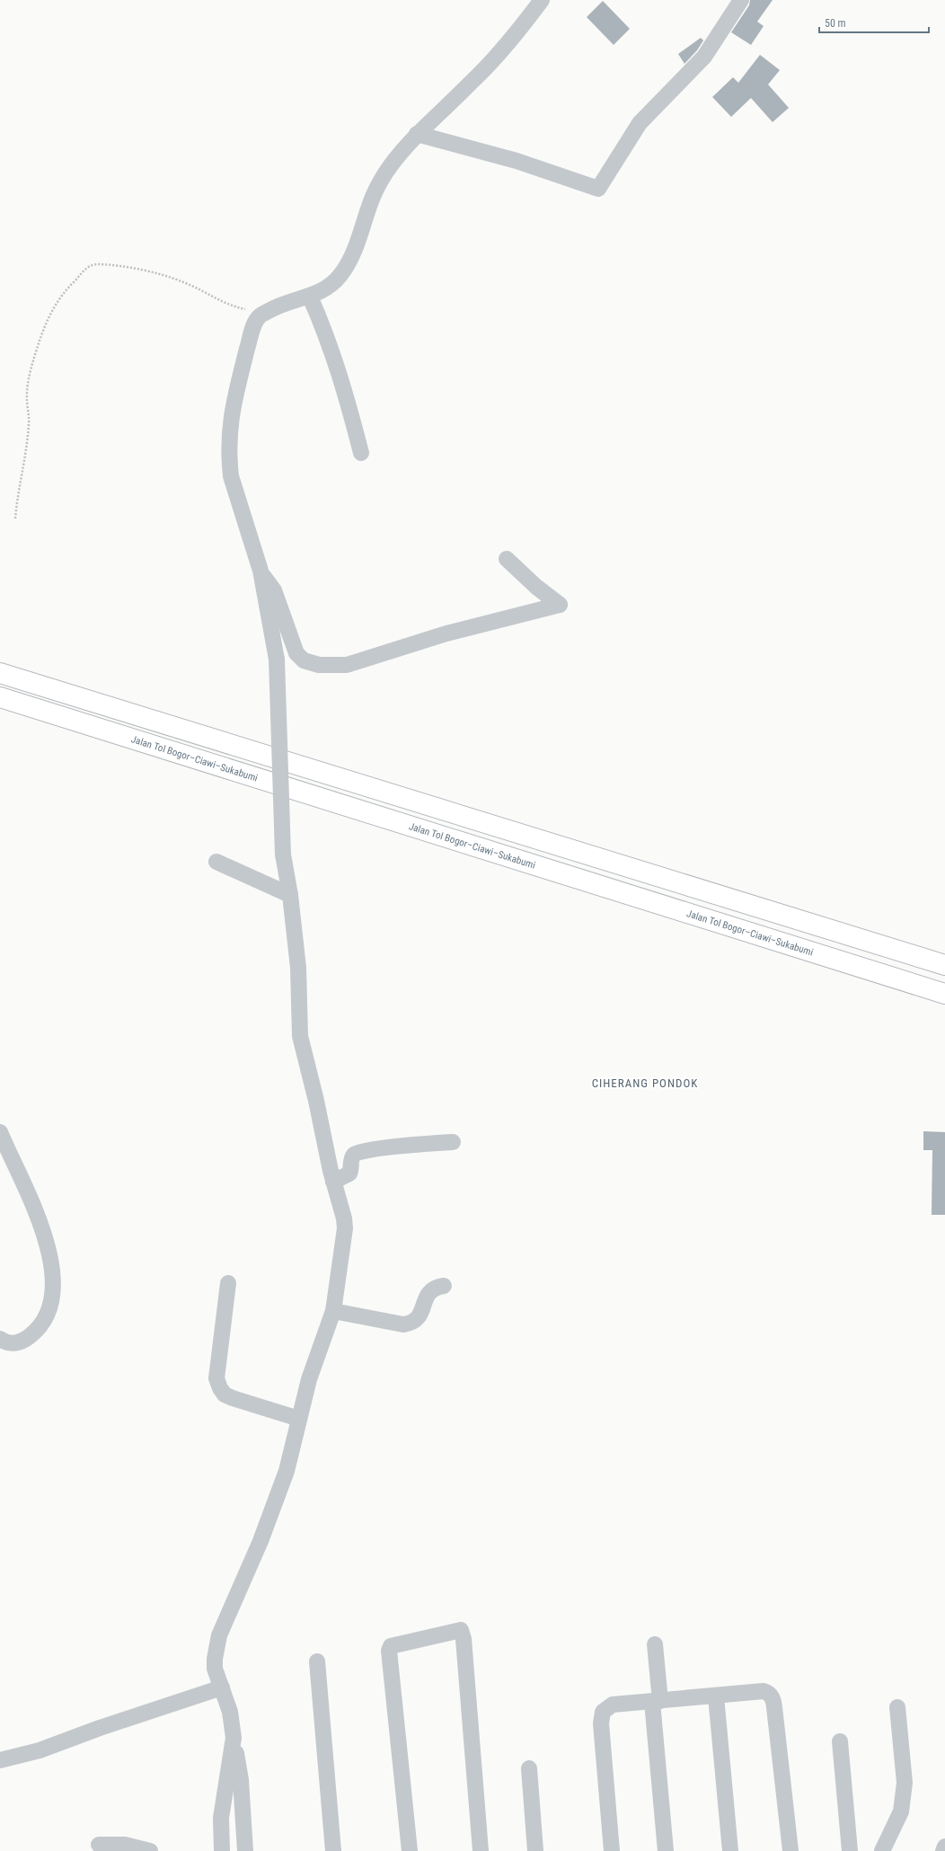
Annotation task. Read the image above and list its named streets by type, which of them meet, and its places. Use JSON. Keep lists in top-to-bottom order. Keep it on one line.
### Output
{"streets":{"highway":["Jalan Tol Bogor–Ciawi–Sukabumi"]},"districts":["CIHERANG PONDOK"],"scale_bar":"50 m"}
